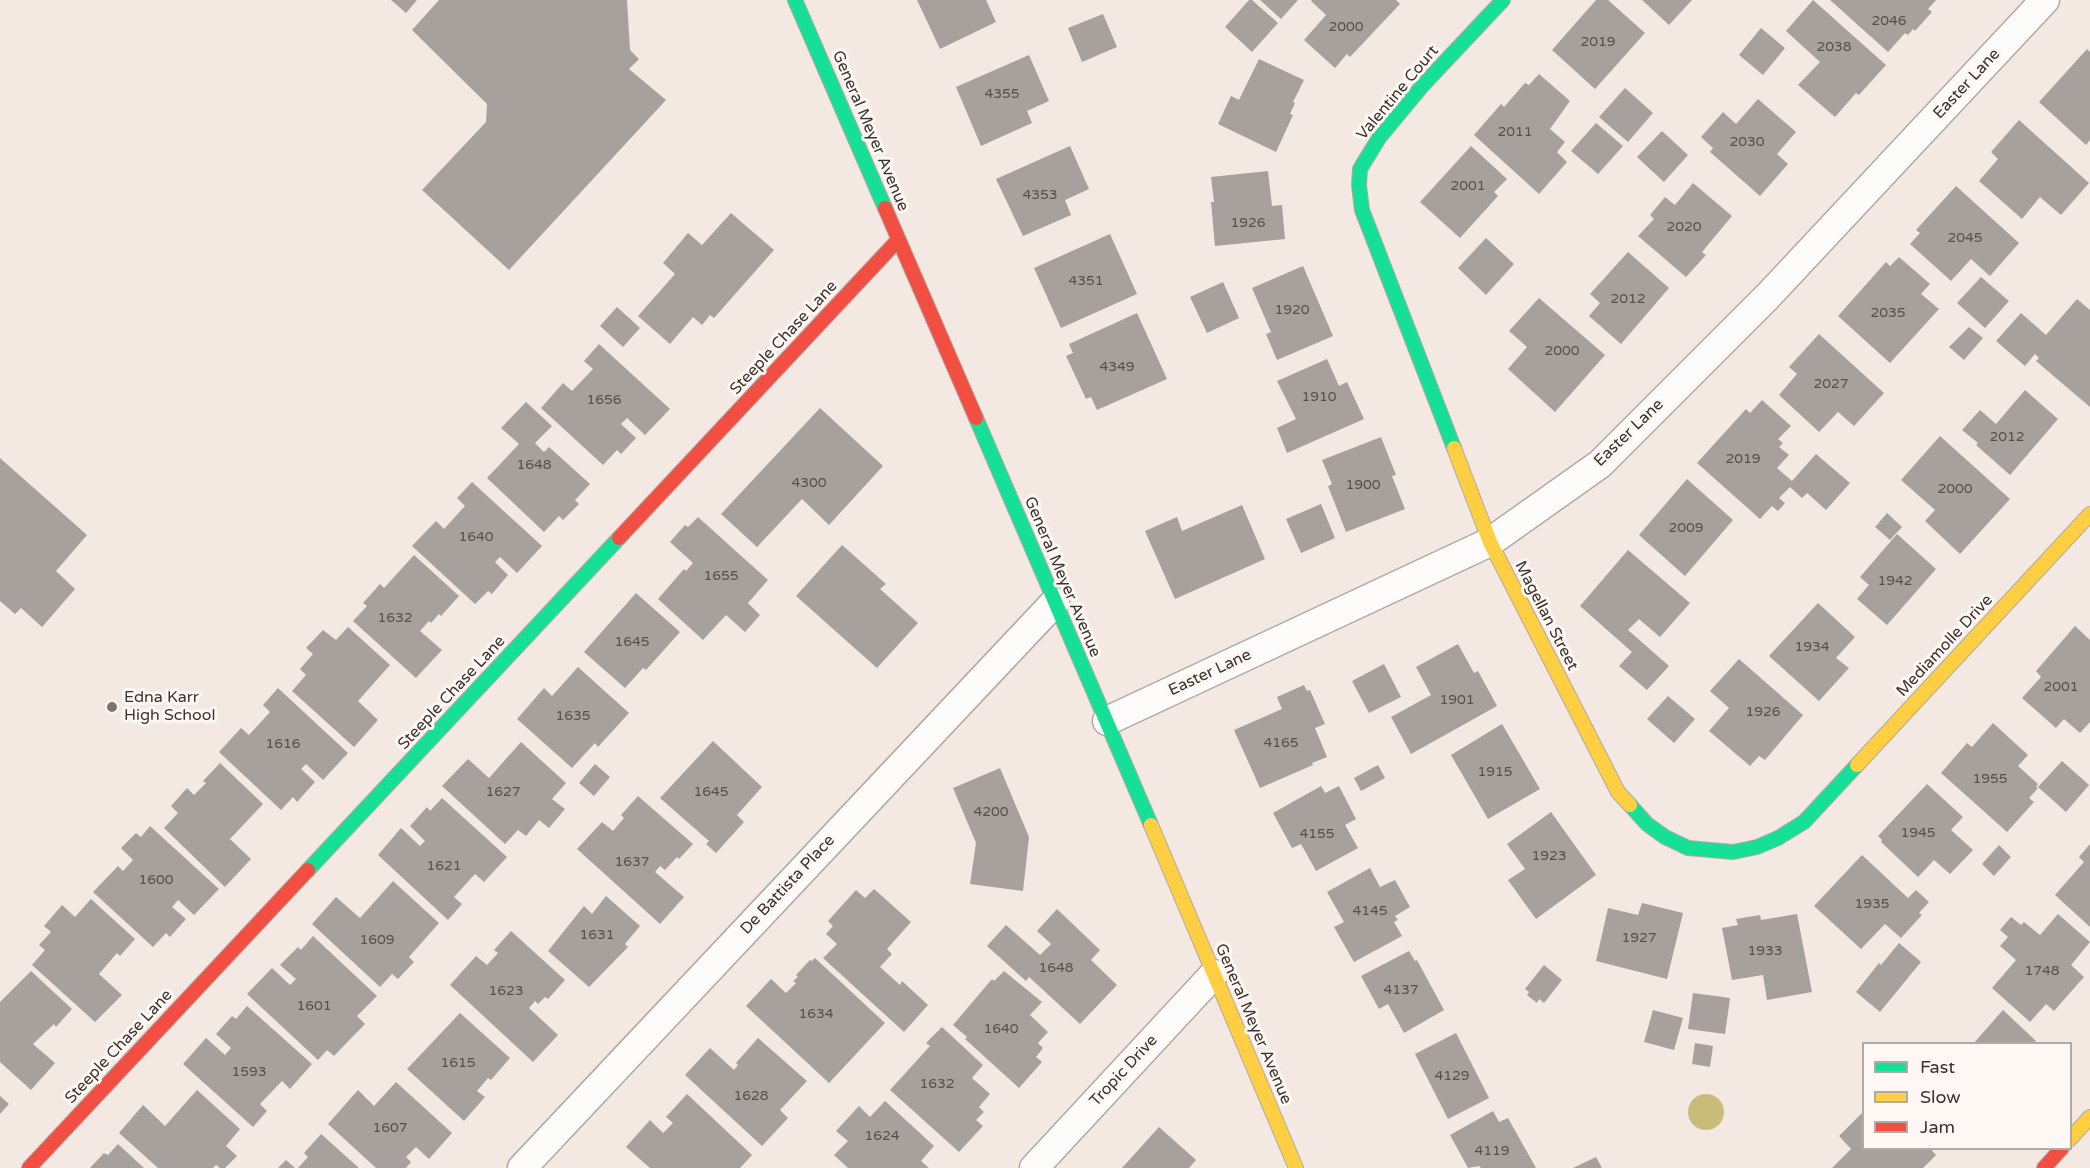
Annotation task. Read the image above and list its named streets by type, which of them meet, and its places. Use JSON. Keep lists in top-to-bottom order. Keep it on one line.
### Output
{"streets":{"street":["Easter Lane","Valentine Court","General Meyer Avenue","Steeple Chase Lane","Magellan Street","Mediamolle Drive","De Battista Place","Tropic Drive"]},"crossings":[["Easter Lane","General Meyer Avenue"],["Easter Lane","Magellan Street"],["Valentine Court","Magellan Street"],["General Meyer Avenue","Steeple Chase Lane"],["General Meyer Avenue","De Battista Place"],["General Meyer Avenue","Tropic Drive"],["Magellan Street","Mediamolle Drive"]],"places":["Edna Karr High School"],"house_numbers":["2046","2000","2019","2038","4355","2011","2030","2001","4353","1926","2020","2045","4351","2012","1920","2035","2000","4349","2027","1910","1656","2012","2019","1648","4300","1900","2000","2009","1640","1655","1942","1632","1645","1934","2001","1901","1926","1635","4165","1616","1915","1955","1627","1645","4200","1945","4155","1923","1637","1621","1600","1935","4145","1631","1927","1609","1933","1648","1748","4137","1623","1601","1634","1640","1615","1593","4129","1632","1628","1607","1624","4119"],"legend":["Fast","Slow","Jam"]}
